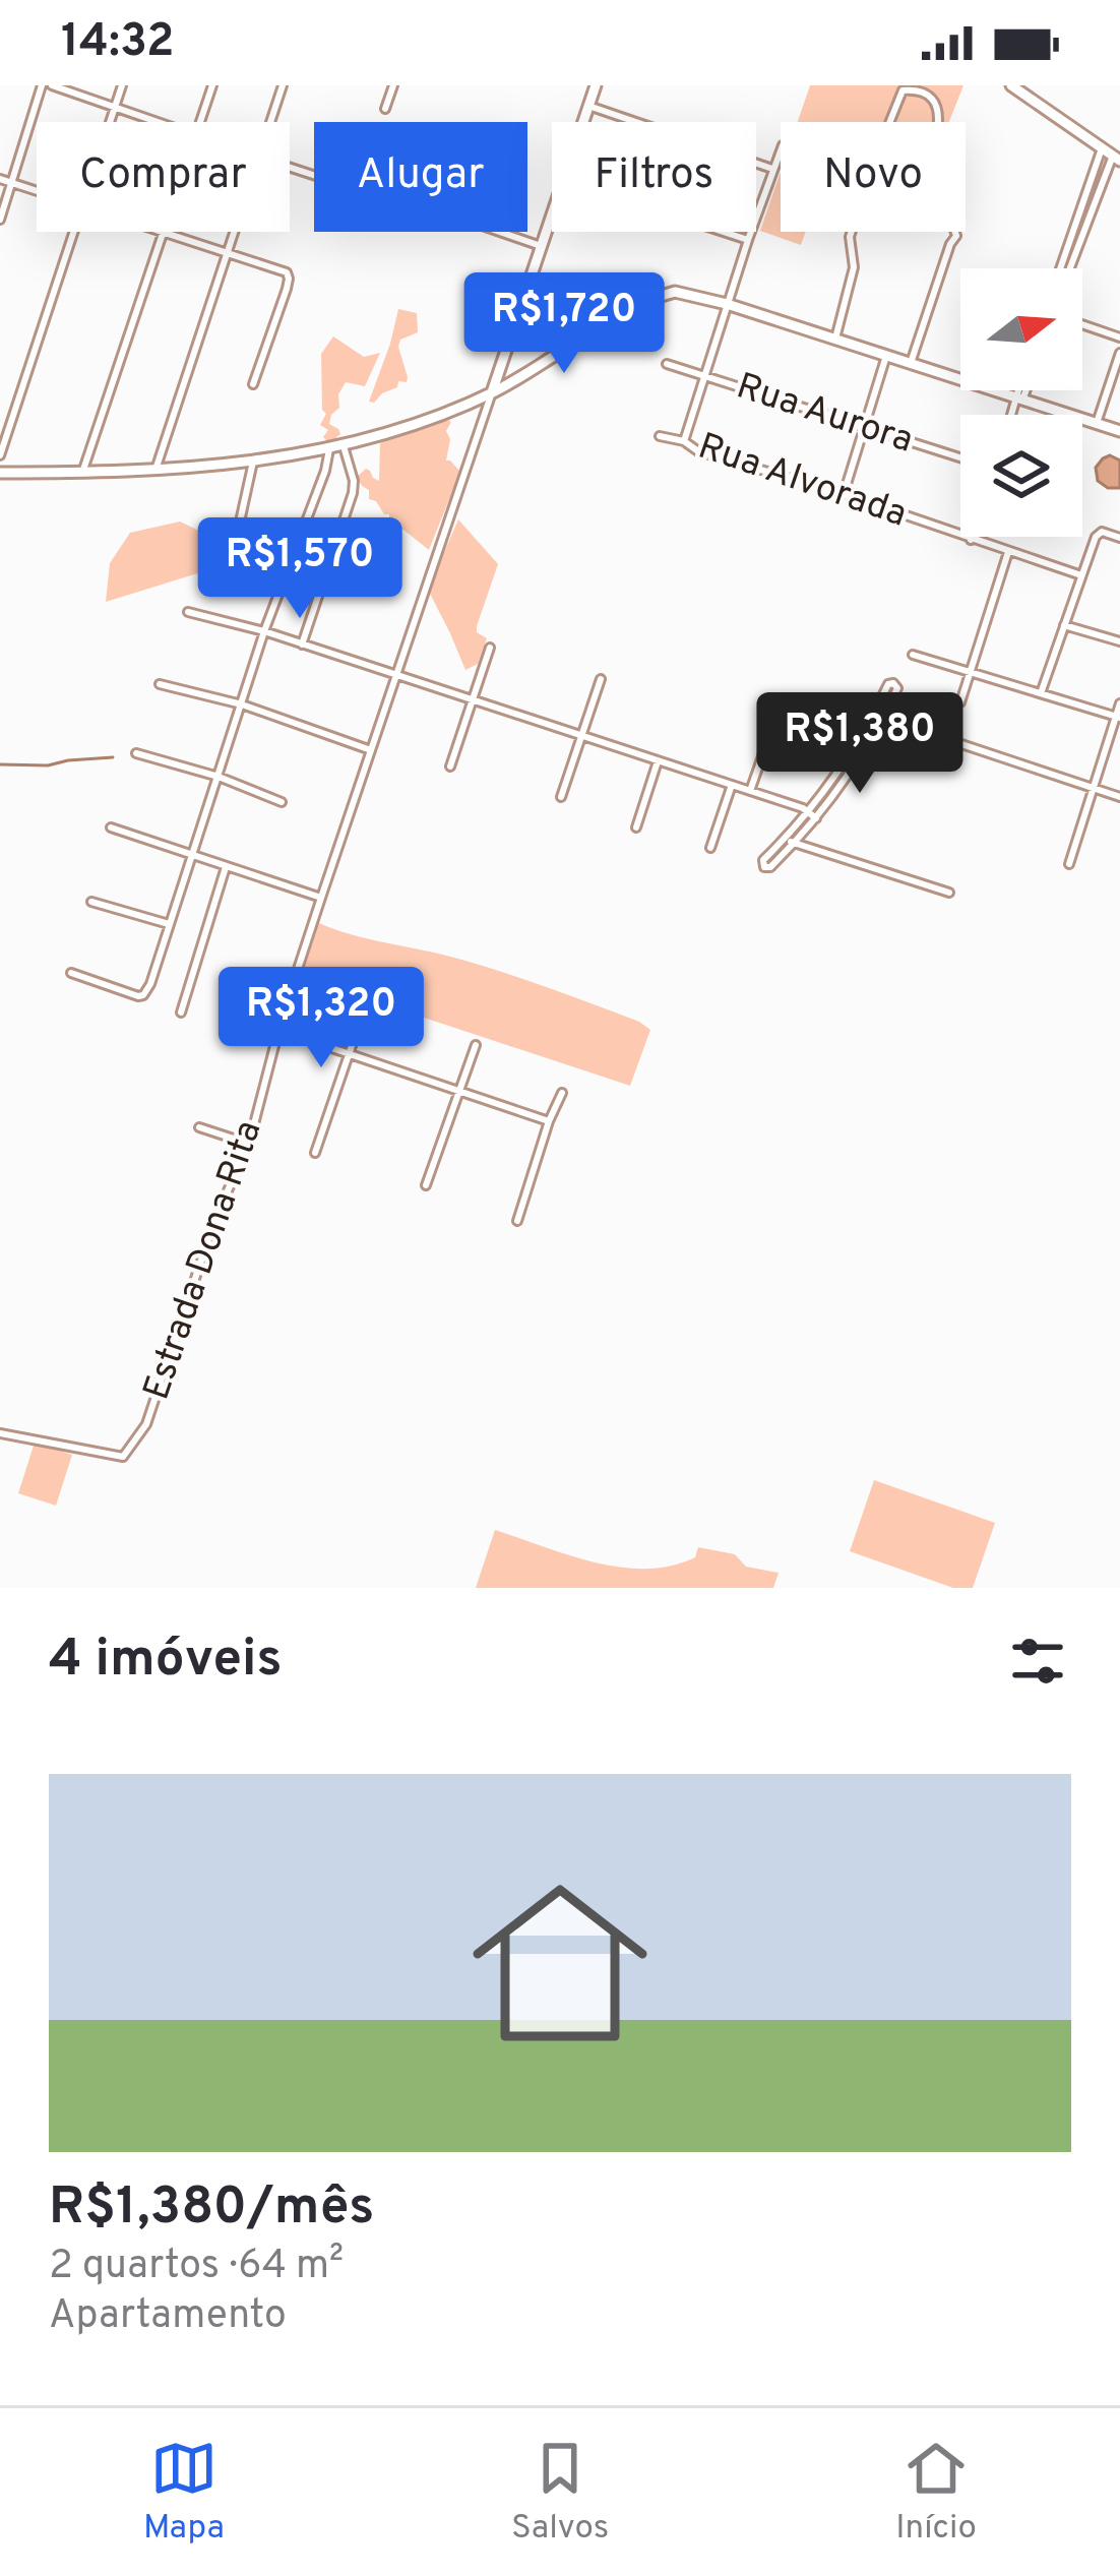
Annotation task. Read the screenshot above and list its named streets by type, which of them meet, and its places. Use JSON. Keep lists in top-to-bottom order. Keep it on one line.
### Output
{"streets":{"main road":["Estrada Dona Rita"],"street":["Rua Aurora","Rua Alvorada"]},"north":"right","page":{"status":"14:32","chip":["Comprar","Alugar","Filtros","Novo"],"price":["R$1,720","R$1,570","R$1,380","R$1,320"],"heading":"4 imóveis","list":[{"name":"R$1,380/mês","note":"2 quartos · 64 m² · Apartamento"}],"tabs":["Mapa","Salvos","Início"]}}
